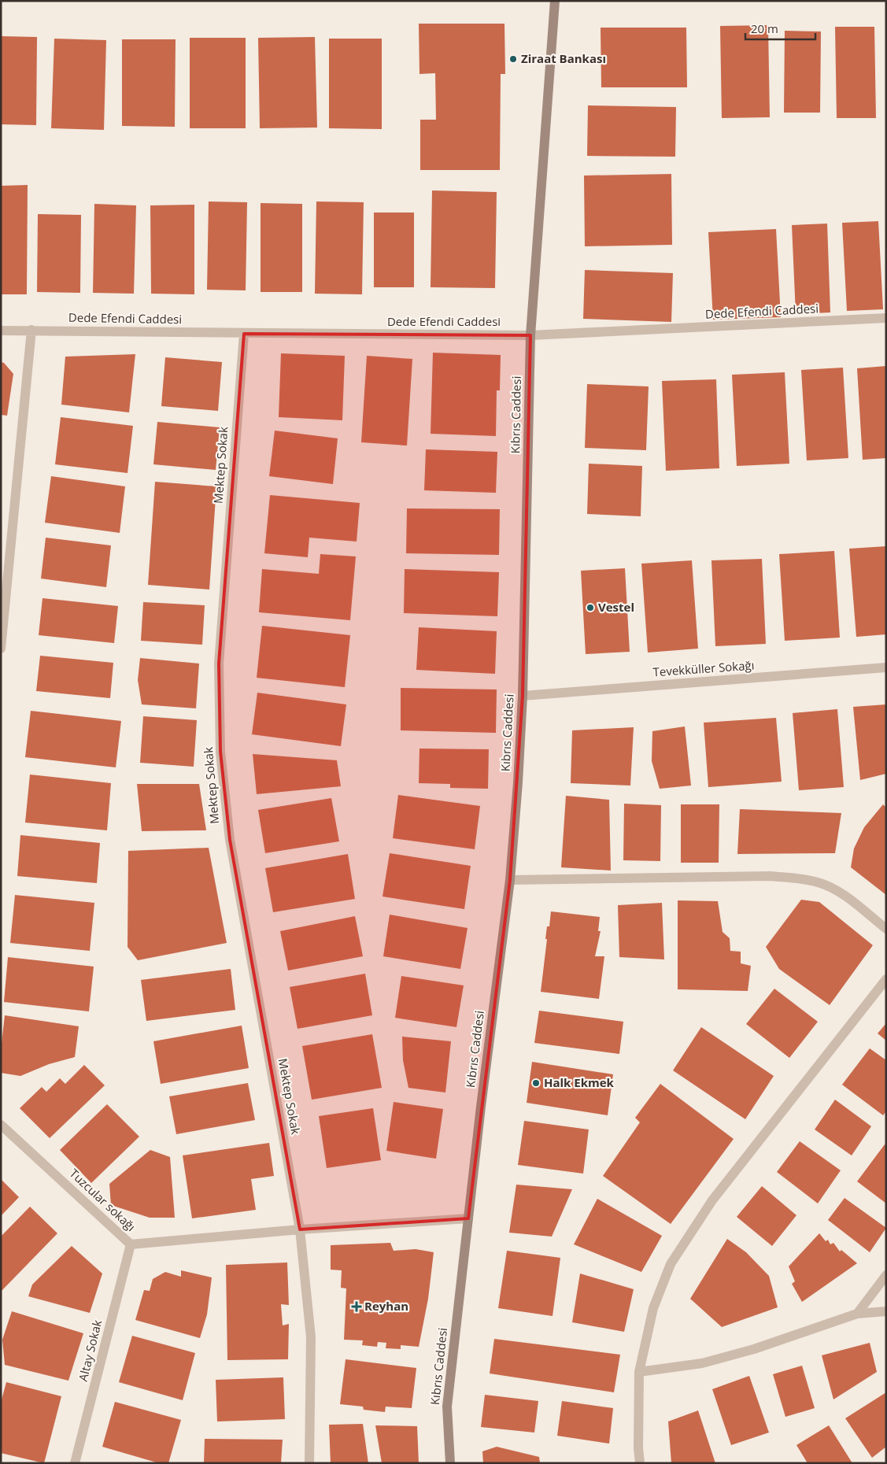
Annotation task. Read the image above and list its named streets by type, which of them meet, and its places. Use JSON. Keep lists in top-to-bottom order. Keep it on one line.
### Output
{"streets":{"main road":["Kıbrıs Caddesi"],"street":["Dede Efendi Caddesi","Mektep Sokak","Tevekküller Sokağı","Tuzcular sokağı","Altay Sokak"]},"crossings":[["Dede Efendi Caddesi","Kıbrıs Caddesi"],["Dede Efendi Caddesi","Mektep Sokak"],["Kıbrıs Caddesi","Tevekküller Sokağı"],["Kıbrıs Caddesi","Tuzcular sokağı"],["Mektep Sokak","Tuzcular sokağı"],["Tuzcular sokağı","Altay Sokak"]],"places":{"other":["Ziraat Bankası","Vestel","Halk Ekmek"],"health":["Reyhan"]},"scale_bar":"20 m"}
